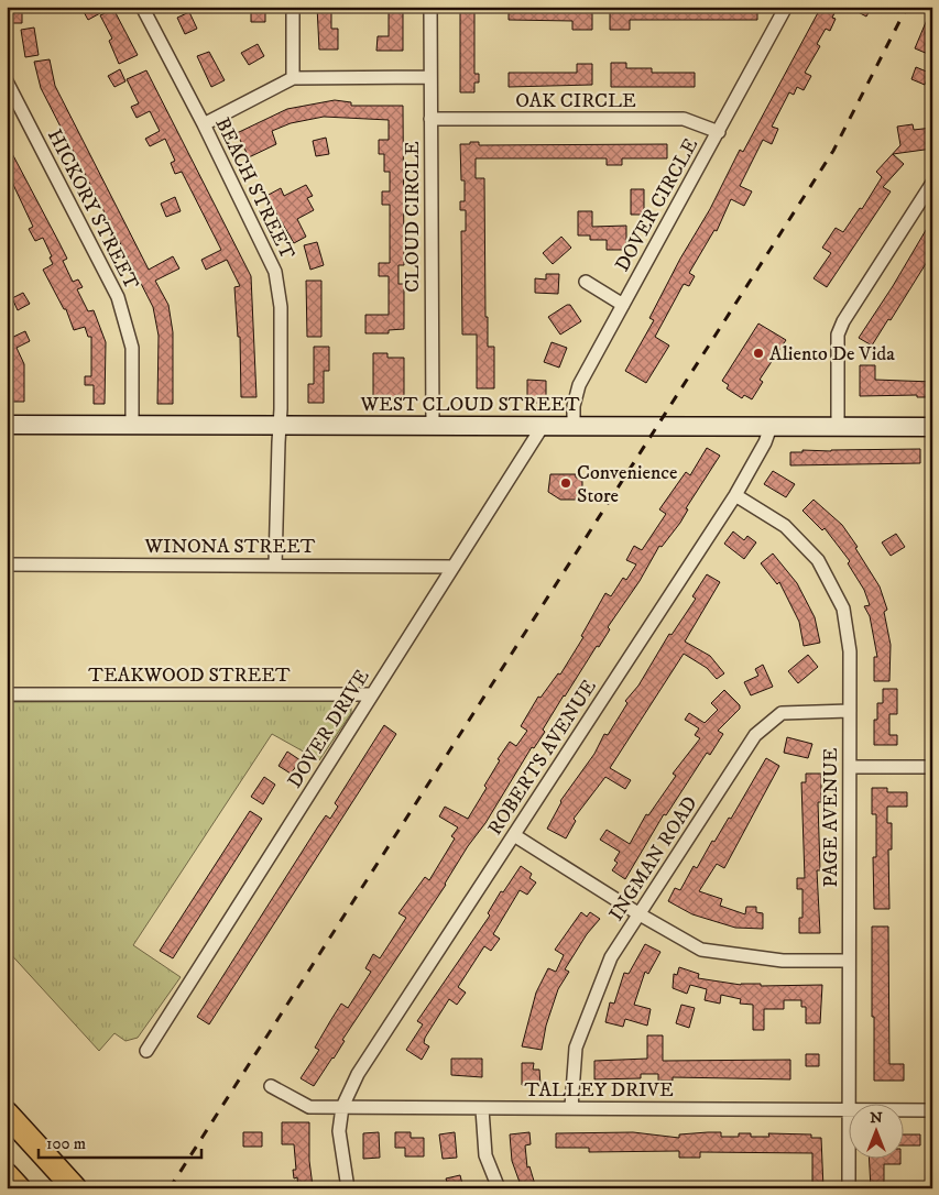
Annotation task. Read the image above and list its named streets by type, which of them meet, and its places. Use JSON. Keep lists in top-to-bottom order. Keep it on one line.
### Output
{"streets":{"main road":["WEST CLOUD STREET"],"street":["OAK CIRCLE","BEACH STREET","DOVER CIRCLE","HICKORY STREET","CLOUD CIRCLE","WINONA STREET","TEAKWOOD STREET","DOVER DRIVE","ROBERTS AVENUE","PAGE AVENUE","INGMAN ROAD","TALLEY DRIVE"]},"crossings":[["OAK CIRCLE","DOVER CIRCLE"],["OAK CIRCLE","CLOUD CIRCLE"],["BEACH STREET","WEST CLOUD STREET"],["BEACH STREET","WINONA STREET"],["DOVER CIRCLE","WEST CLOUD STREET"],["HICKORY STREET","WEST CLOUD STREET"],["CLOUD CIRCLE","WEST CLOUD STREET"],["WEST CLOUD STREET","DOVER DRIVE"],["WEST CLOUD STREET","ROBERTS AVENUE"],["WINONA STREET","DOVER DRIVE"],["TEAKWOOD STREET","DOVER DRIVE"],["ROBERTS AVENUE","PAGE AVENUE"],["ROBERTS AVENUE","TALLEY DRIVE"],["PAGE AVENUE","INGMAN ROAD"],["INGMAN ROAD","TALLEY DRIVE"]],"places":["Aliento De Vida","Convenience Store"],"scale_bar":"100 m","north":"top"}
